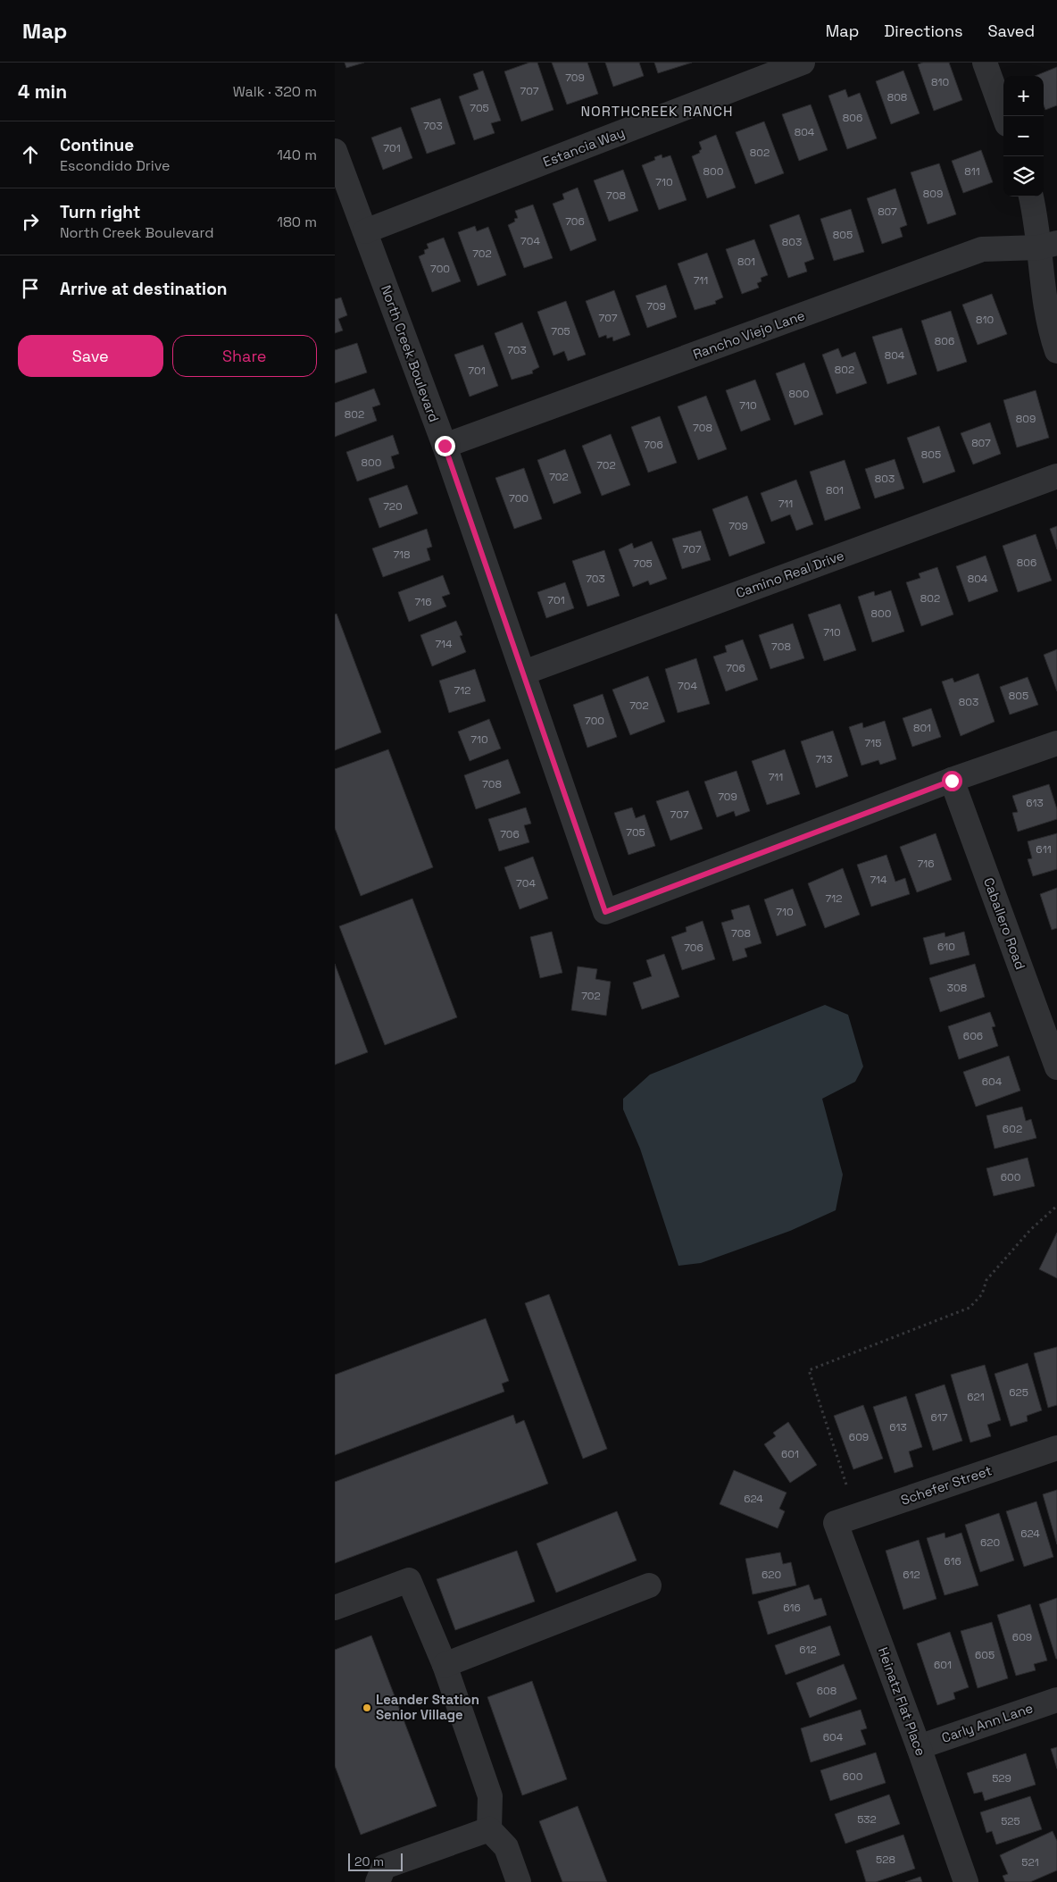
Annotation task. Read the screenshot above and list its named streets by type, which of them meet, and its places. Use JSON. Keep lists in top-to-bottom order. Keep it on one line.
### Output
{"streets":{"street":["Estancia Way","Rancho Viejo Lane","North Creek Boulevard","Camino Real Drive","Caballero Road","Schefer Street","Heinatz Flat Place","Carly Ann Lane"]},"crossings":[["Estancia Way","North Creek Boulevard"],["Rancho Viejo Lane","North Creek Boulevard"],["North Creek Boulevard","Camino Real Drive"],["North Creek Boulevard","Caballero Road"],["Schefer Street","Heinatz Flat Place"],["Heinatz Flat Place","Carly Ann Lane"]],"districts":["NORTHCREEK RANCH"],"places":["Leander Station Senior Village"],"house_numbers":["709","810","707","808","705","806","703","804","701","802","800","811","710","809","708","807","706","805","704","803","702","801","700","711","709","707","810","705","806","703","804","802","701","800","710","802","809","708","807","706","805","800","702","702","803","801","700","711","720","709","707","718","806","705","703","804","802","701","716","800","710","714","708","706","704","712","805","803","702","700","801","710","715","713","711","708","709","613","707","705","706","611","716","714","704","712","710","708","610","706","308","702","606","604","602","600","625","621","617","613","609","601","624","624","620","616","620","612","616","609","612","605","601","608","604","600","529","532","525","528","521"],"scale_bar":"20 m","page":{"header":"Map","nav":["Map","Directions","Saved"],"heading":["4 min","Walk · 320 m"],"map_buttons":["+","−"],"list":[["Continue","Escondido Drive","140 m"],["Turn right","North Creek Boulevard","180 m"],"Arrive at destination"],"buttons":["Save","Share"],"scale":"20 m"}}
